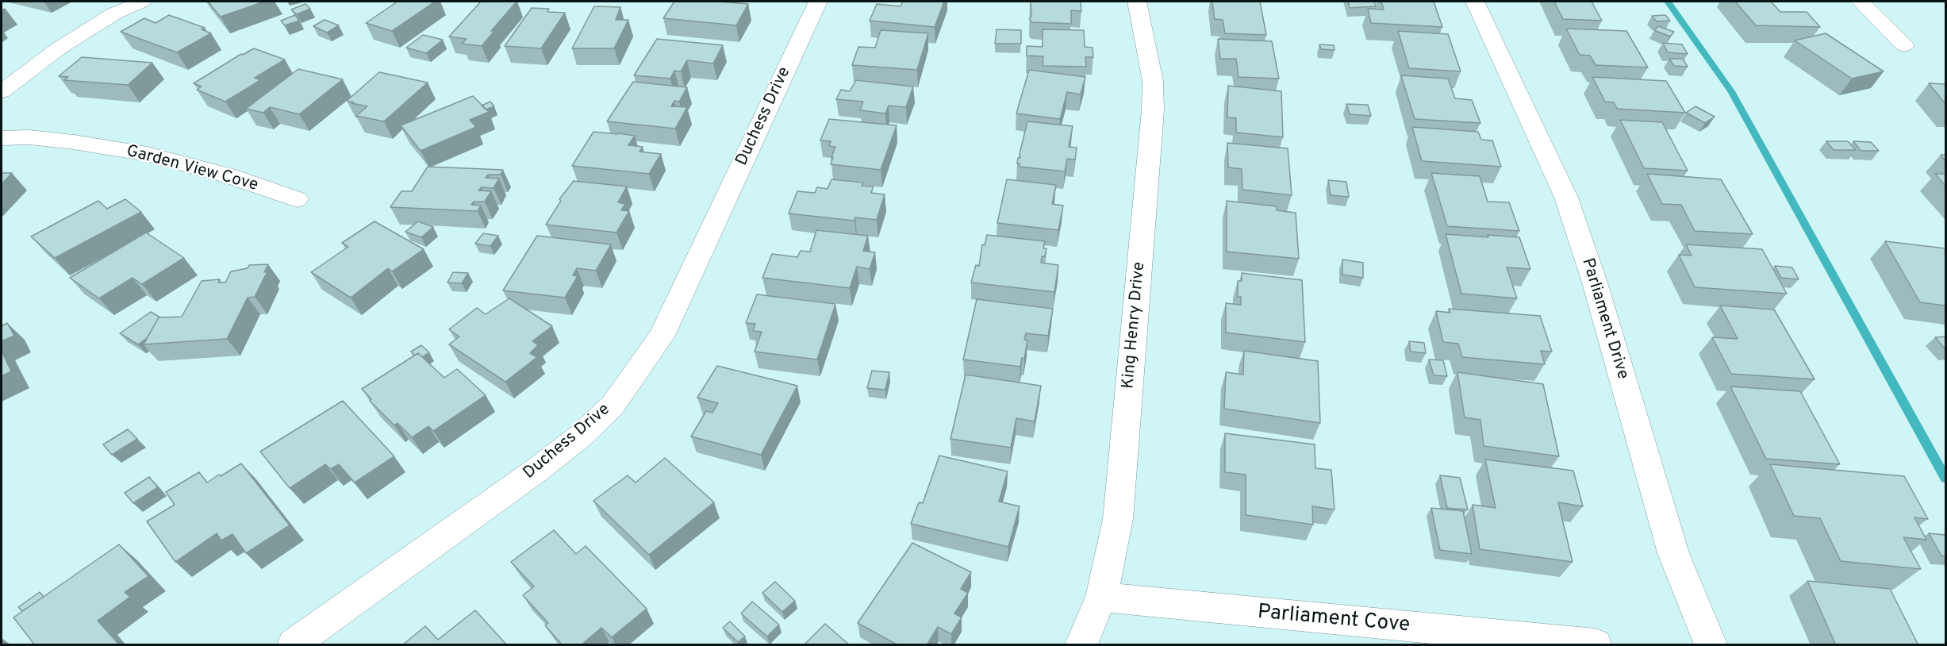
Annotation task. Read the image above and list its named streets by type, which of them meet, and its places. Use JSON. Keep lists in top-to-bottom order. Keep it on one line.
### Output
{"streets":{"street":["Duchess Drive","Garden View Cove","Parliament Drive","King Henry Drive","Parliament Cove"]},"crossings":[["King Henry Drive","Parliament Cove"]]}
